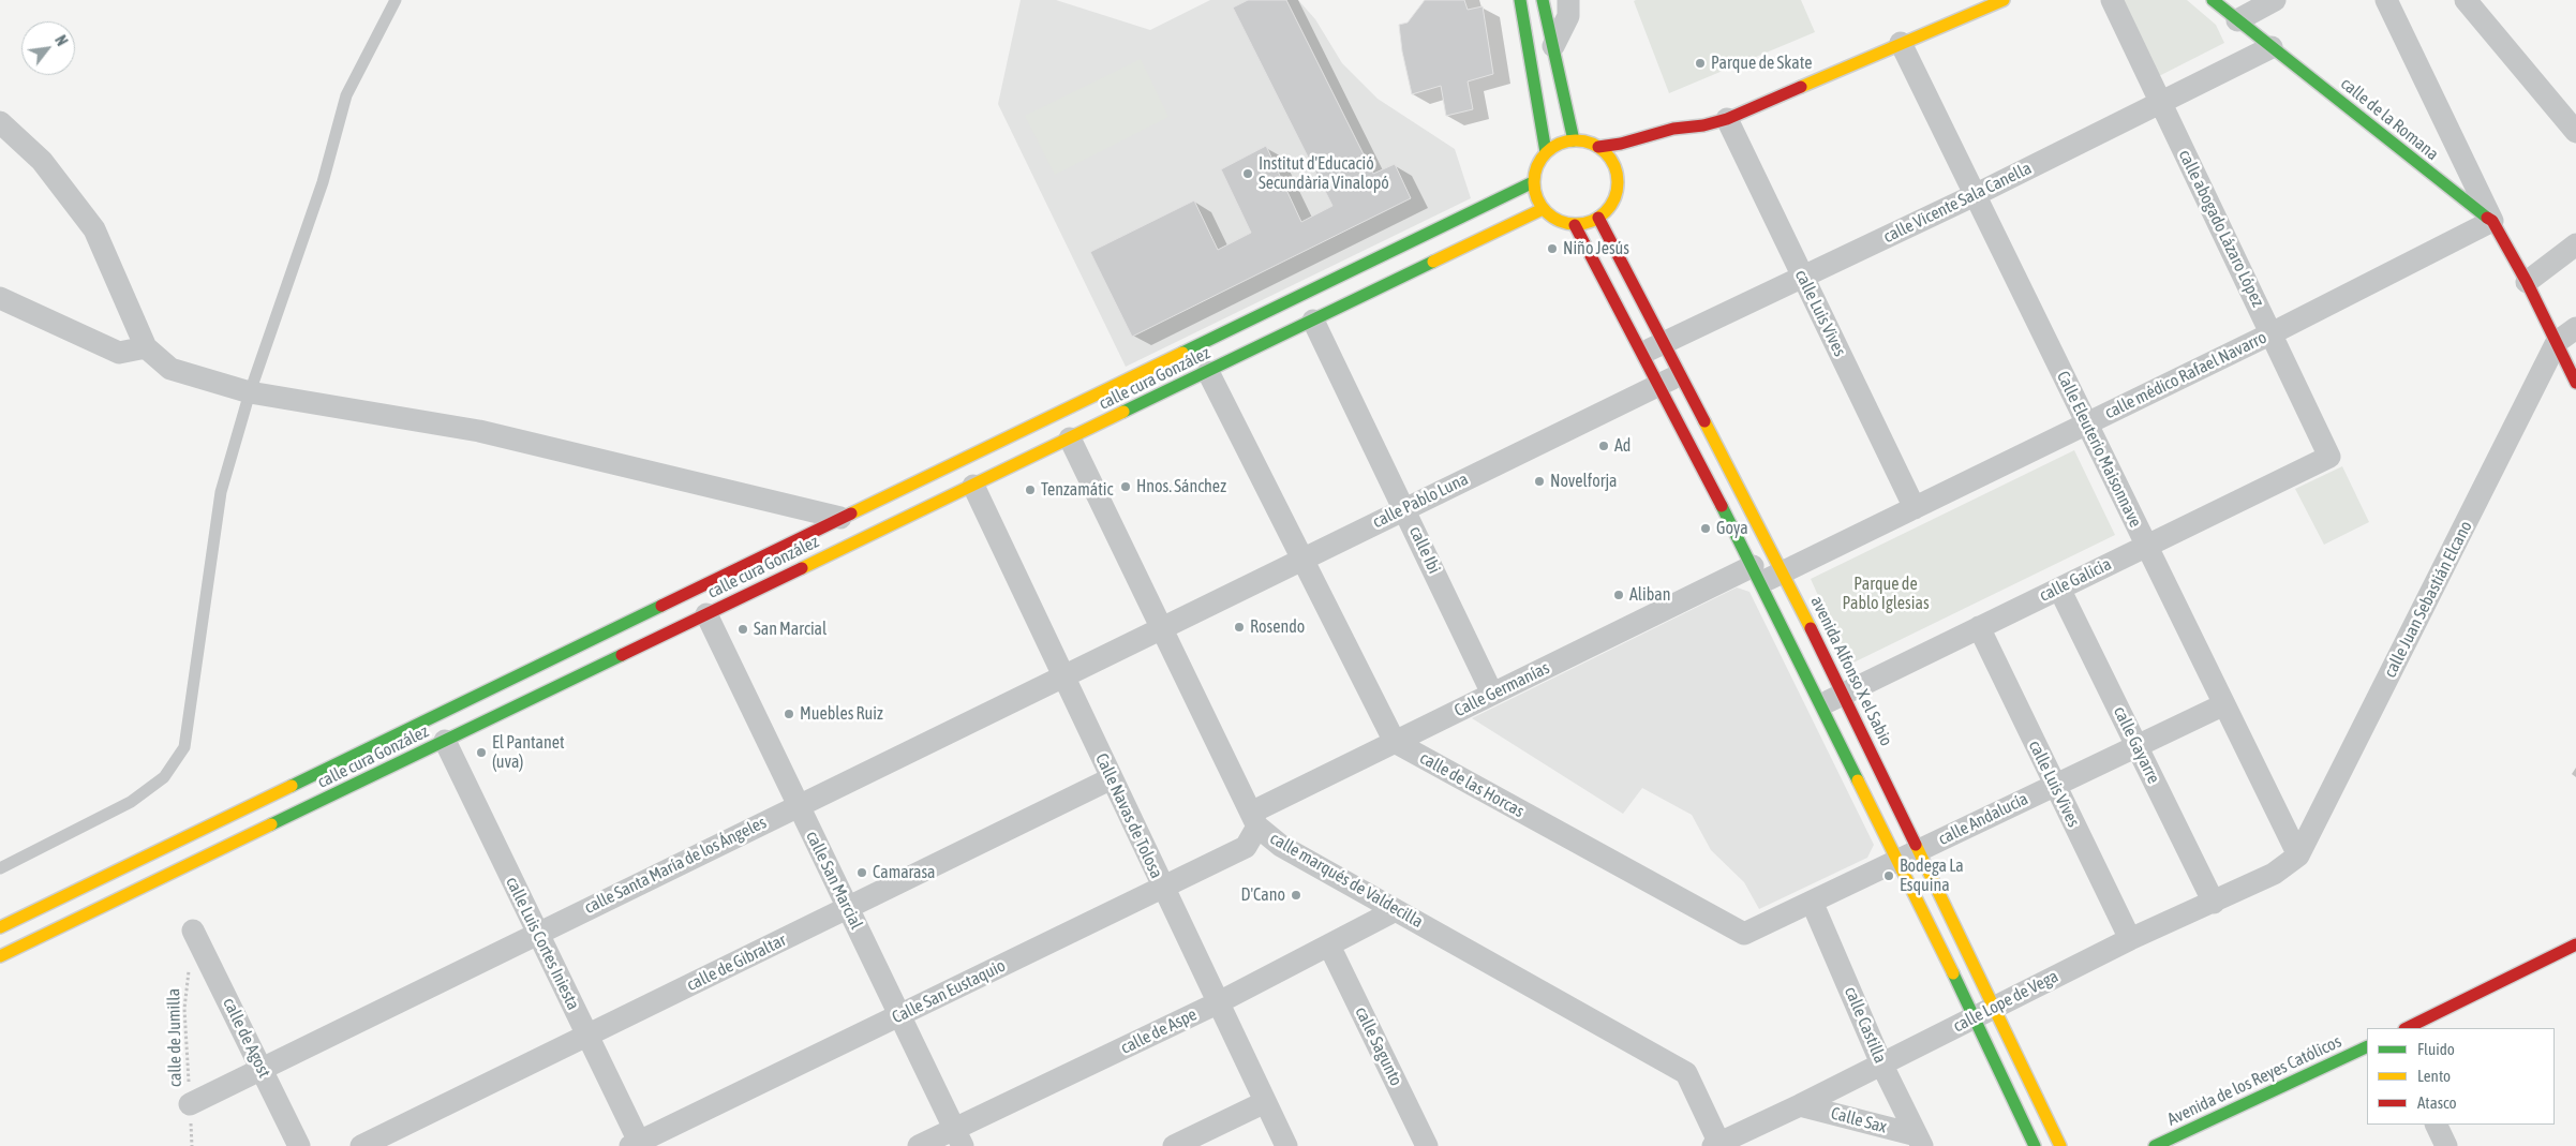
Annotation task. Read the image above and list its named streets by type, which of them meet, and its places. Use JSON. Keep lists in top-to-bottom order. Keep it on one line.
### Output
{"streets":{"main road":["calle de la Romana","calle cura González","avenida Alfonso X el Sabio","Avenida de los Reyes Católicos"],"street":["calle Vicente Sala Canella","calle abogado Lázaro López","calle Luis Vives","calle médico Rafael Navarro","Calle Eleuterio Maisonnave","calle Pablo Luna","calle Ibi","calle Galicia","calle Juan Sebastián Elcano","Calle Germanías","calle Gayarre","calle de las Horcas","Calle Navas de Tolosa","calle Andalucía","calle Santa María de los Ángeles","calle San Marcial","calle marqués de Valdecilla","calle Luis Cortes Iniesta","calle de Gibraltar","Calle San Eustaquio","calle Lope de Vega","calle Castilla","calle de Aspe","calle de Agost","calle Sagunto","Calle Sax"],"path":["calle de Jumilla"]},"crossings":[["calle de la Romana","calle Vicente Sala Canella"],["calle de la Romana","calle médico Rafael Navarro"],["calle de la Romana","calle Juan Sebastián Elcano"],["calle Vicente Sala Canella","calle abogado Lázaro López"],["calle Vicente Sala Canella","calle Luis Vives"],["calle Vicente Sala Canella","Calle Eleuterio Maisonnave"],["calle Vicente Sala Canella","avenida Alfonso X el Sabio"],["calle abogado Lázaro López","calle médico Rafael Navarro"],["calle abogado Lázaro López","calle Galicia"],["calle Luis Vives","calle médico Rafael Navarro"],["calle Luis Vives","calle Galicia"],["calle Luis Vives","calle Andalucía"],["calle Luis Vives","calle Lope de Vega"],["calle médico Rafael Navarro","Calle Eleuterio Maisonnave"],["calle médico Rafael Navarro","avenida Alfonso X el Sabio"],["calle médico Rafael Navarro","Calle Germanías"],["calle cura González","calle Ibi"],["calle cura González","avenida Alfonso X el Sabio"],["calle cura González","Calle Navas de Tolosa"],["calle cura González","calle San Marcial"],["calle cura González","calle marqués de Valdecilla"],["calle cura González","calle Luis Cortes Iniesta"],["Calle Eleuterio Maisonnave","calle Galicia"],["Calle Eleuterio Maisonnave","calle Juan Sebastián Elcano"],["Calle Eleuterio Maisonnave","calle Andalucía"],["Calle Eleuterio Maisonnave","calle Lope de Vega"],["calle Pablo Luna","calle Ibi"],["calle Pablo Luna","avenida Alfonso X el Sabio"],["calle Pablo Luna","calle Santa María de los Ángeles"],["calle Pablo Luna","calle marqués de Valdecilla"],["calle Ibi","Calle Germanías"],["calle Galicia","avenida Alfonso X el Sabio"],["calle Galicia","calle Gayarre"],["calle Juan Sebastián Elcano","calle Lope de Vega"],["avenida Alfonso X el Sabio","Calle Germanías"],["avenida Alfonso X el Sabio","calle de las Horcas"],["avenida Alfonso X el Sabio","calle Andalucía"],["avenida Alfonso X el Sabio","calle Lope de Vega"],["Calle Germanías","calle de las Horcas"],["Calle Germanías","calle marqués de Valdecilla"],["Calle Germanías","Calle San Eustaquio"],["calle Gayarre","calle Andalucía"],["calle Gayarre","calle Lope de Vega"],["calle de las Horcas","calle Andalucía"],["calle de las Horcas","calle Castilla"],["Calle Navas de Tolosa","calle Santa María de los Ángeles"],["Calle Navas de Tolosa","calle de Gibraltar"],["Calle Navas de Tolosa","Calle San Eustaquio"],["Calle Navas de Tolosa","calle de Aspe"],["calle Santa María de los Ángeles","calle San Marcial"],["calle Santa María de los Ángeles","calle marqués de Valdecilla"],["calle Santa María de los Ángeles","calle Luis Cortes Iniesta"],["calle Santa María de los Ángeles","calle de Jumilla"],["calle Santa María de los Ángeles","calle de Agost"],["calle San Marcial","calle de Gibraltar"],["calle San Marcial","Calle San Eustaquio"],["calle San Marcial","calle de Aspe"],["calle marqués de Valdecilla","Calle San Eustaquio"],["calle marqués de Valdecilla","calle Lope de Vega"],["calle marqués de Valdecilla","calle de Aspe"],["calle Luis Cortes Iniesta","calle de Gibraltar"],["calle Luis Cortes Iniesta","Calle San Eustaquio"],["calle Lope de Vega","calle Castilla"],["calle Lope de Vega","Calle Sax"],["calle Castilla","Calle Sax"],["calle de Aspe","calle Sagunto"]],"parks":["Parque de Pablo Iglesias"],"places":["Parque de Skate","Institut d'Educació Secundària Vinalopó","Niño Jesús","Ad","Novelforja","Hnos. Sánchez","Tenzamátic","Goya","Aliban","Rosendo","San Marcial","Muebles Ruiz","El Pantanet (uva)","Camarasa","Bodega La Esquina","D'Cano"],"legend":["Fluido","Lento","Atasco"],"north":"top right"}
